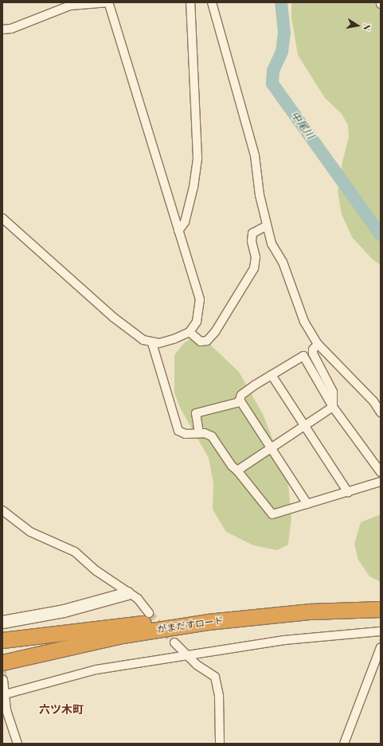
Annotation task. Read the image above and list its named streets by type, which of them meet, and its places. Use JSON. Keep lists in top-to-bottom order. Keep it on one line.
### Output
{"streets":{"highway":["がまだすロード"]},"districts":["六ツ木町"],"water":["中尾川"],"north":"right"}
